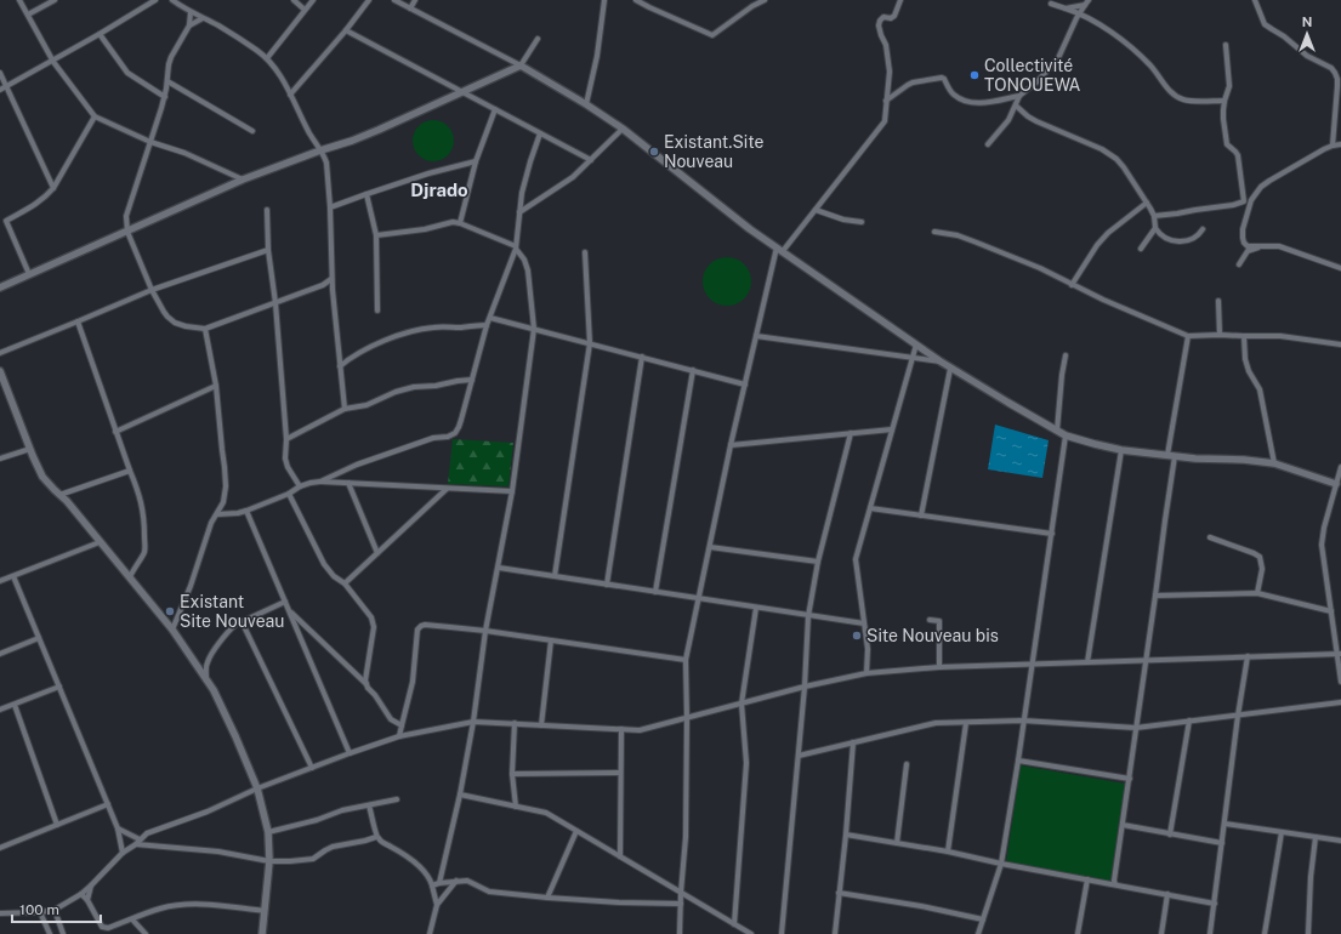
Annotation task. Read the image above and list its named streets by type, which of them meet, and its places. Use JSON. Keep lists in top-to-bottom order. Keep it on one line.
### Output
{"districts":["Djrado"],"places":["Collectivité TONOUEWA","Existant.Site Nouveau","Existant Site Nouveau","Site Nouveau bis"],"scale_bar":"100 m","north":"top"}
